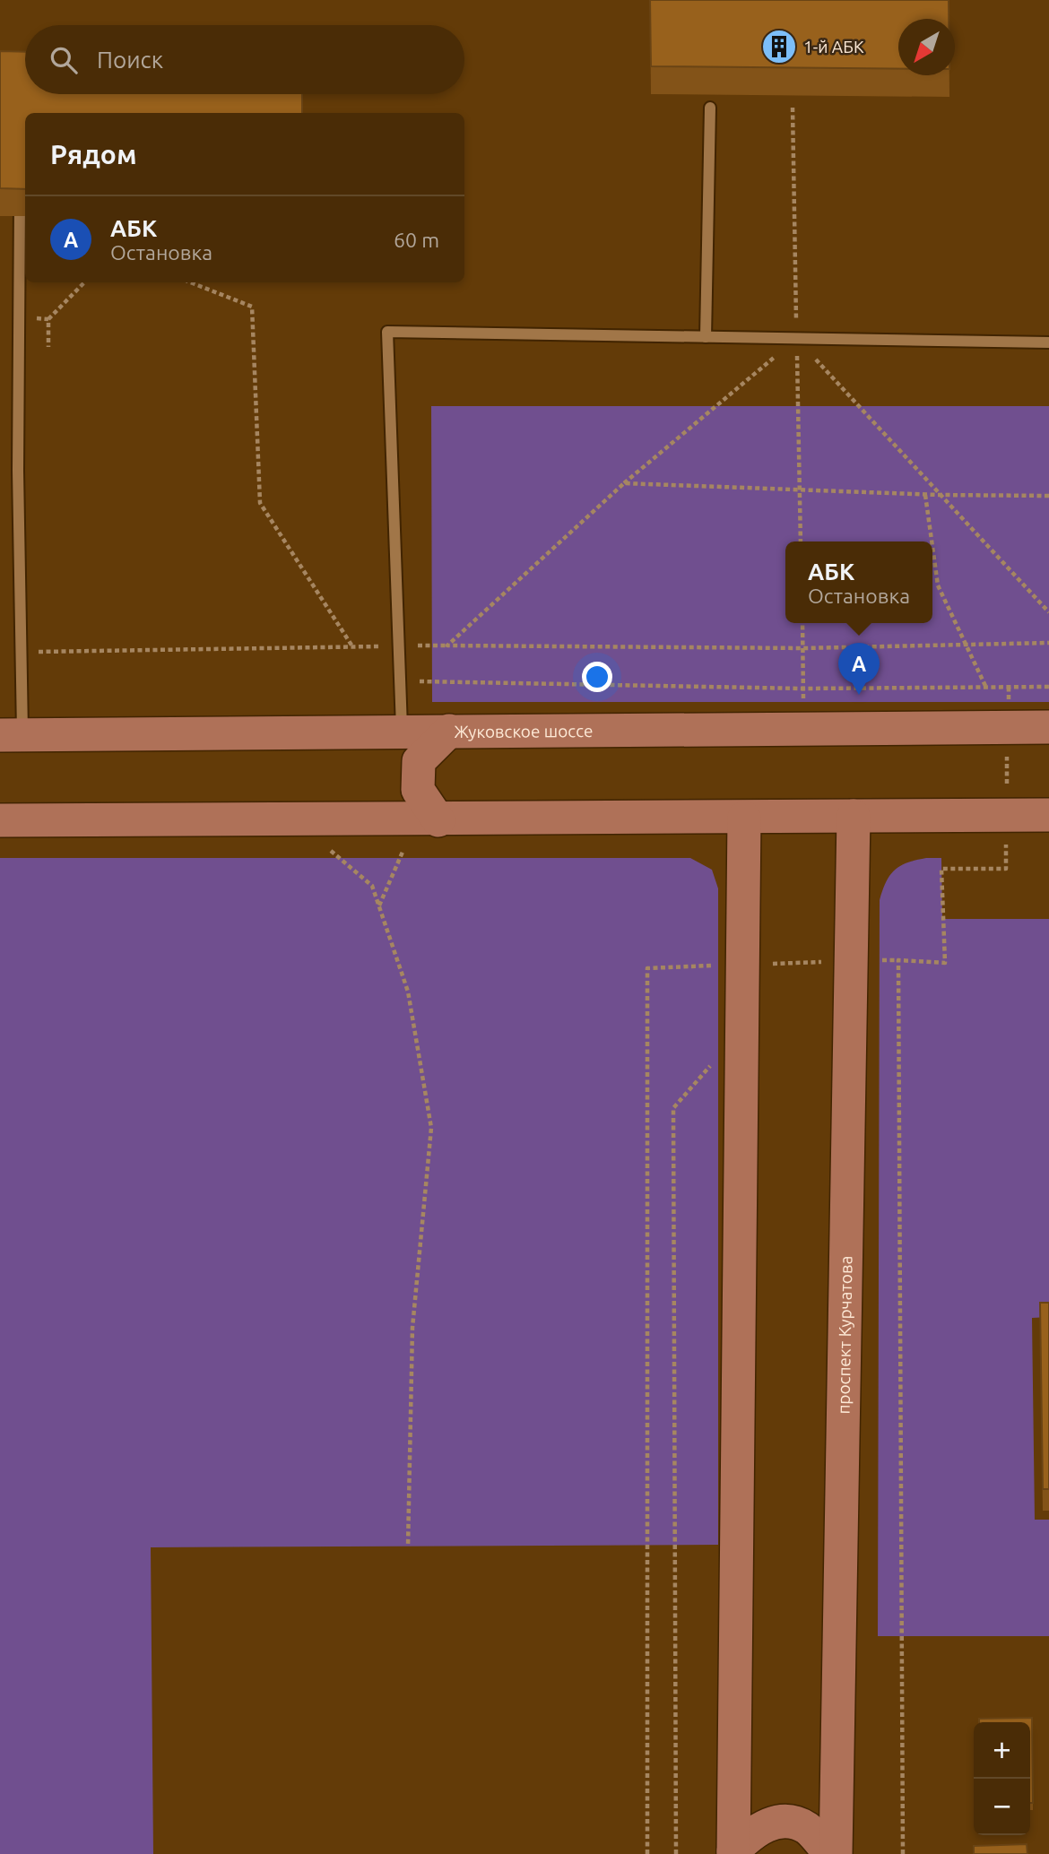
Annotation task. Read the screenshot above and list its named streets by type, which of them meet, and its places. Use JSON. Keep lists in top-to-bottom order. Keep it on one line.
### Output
{"streets":{"main road":["Жуковское шоссе","проспект Курчатова"]},"places":{"building":["1-й АБК"]},"north":"bottom left","page":{"search":"Поиск","heading":"Рядом","list":[{"mark":"A","name":"АБК","note":"Остановка","value":"60 m"}],"popup":["АБК","Остановка"],"pins":"A","map_buttons":["+","−"]}}
